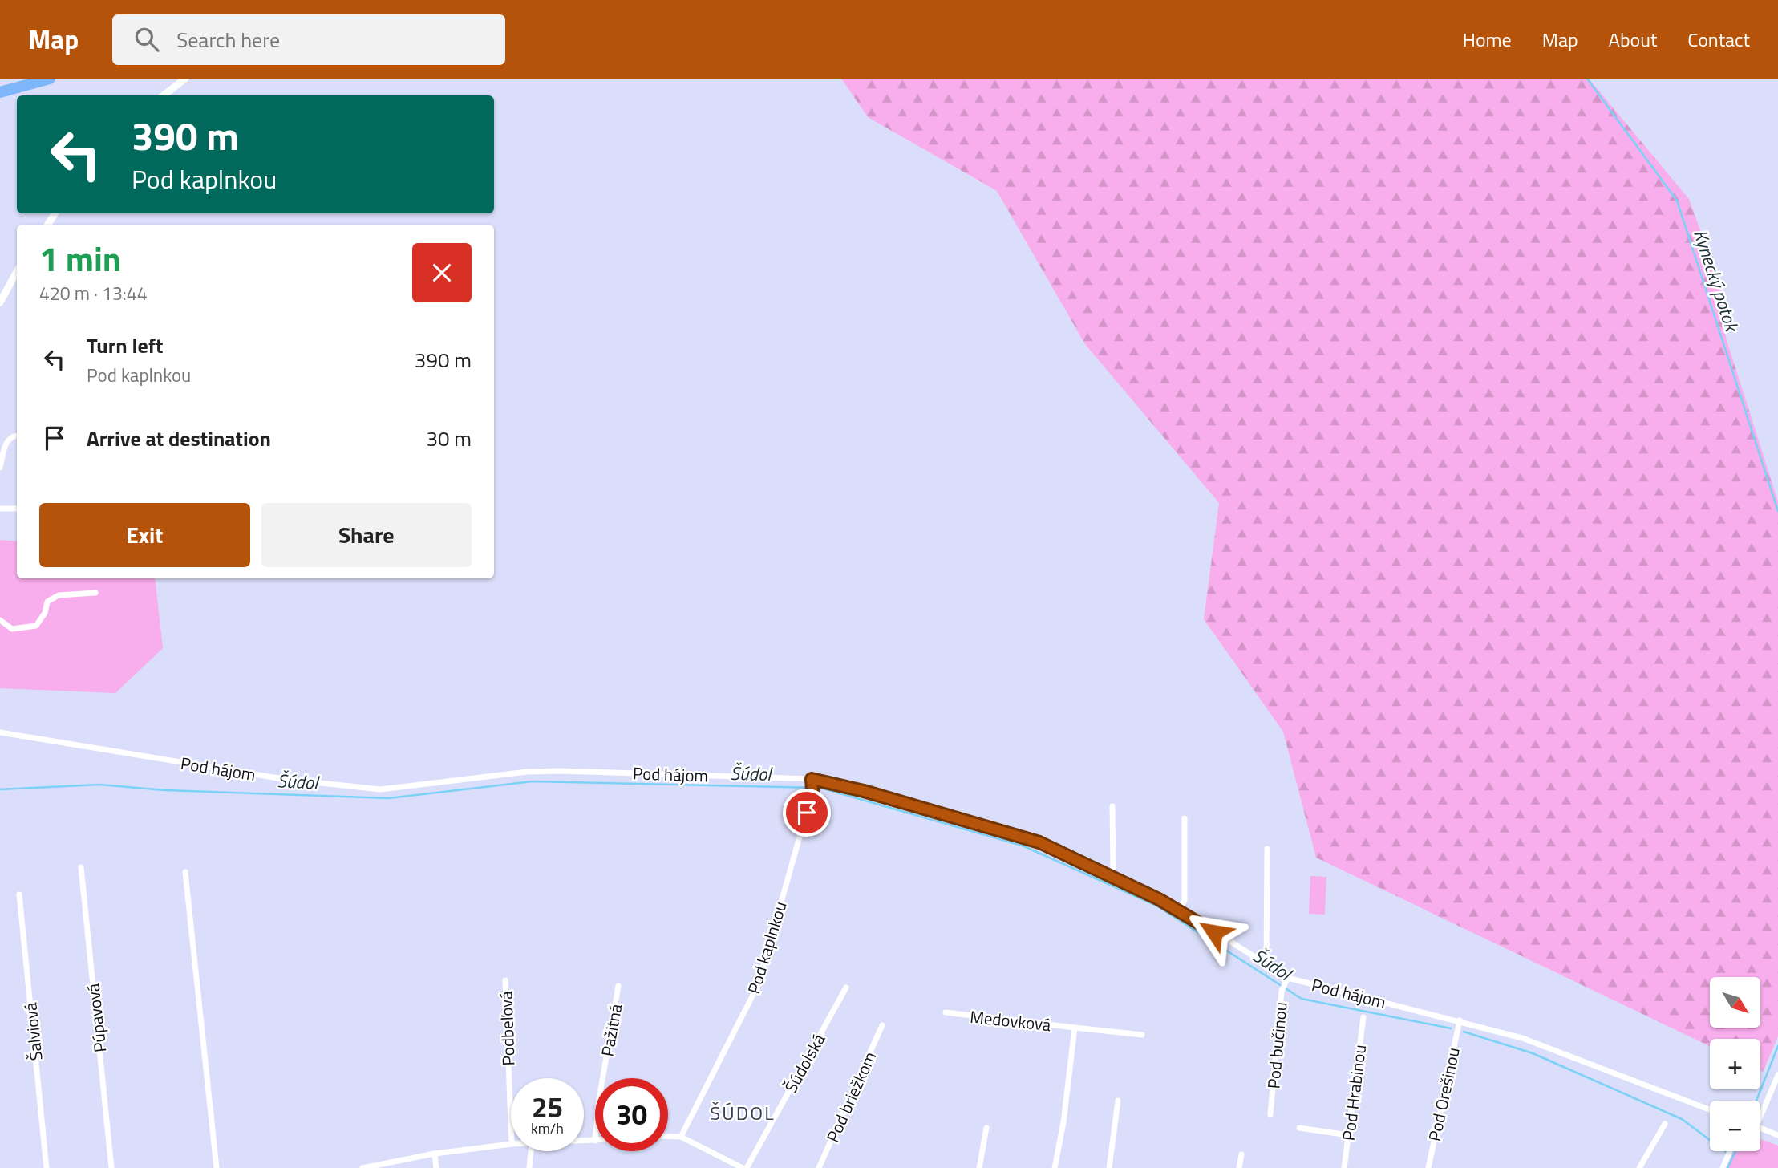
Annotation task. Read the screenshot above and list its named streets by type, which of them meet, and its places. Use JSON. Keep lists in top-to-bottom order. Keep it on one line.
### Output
{"streets":{"street":["Pod hájom","Pod kaplnkou","Púpavová","Medovková","Podbeľová","Pažitná","Šalviová","Pod bučinou","Šúdolská","Pod Hrabinou","Pod Orešinou","Pod briežkom"]},"crossings":[["Pod hájom","Pod kaplnkou"],["Pod hájom","Pod bučinou"],["Pod hájom","Pod Orešinou"],["Pod kaplnkou","Šúdolská"]],"districts":["ŠÚDOL"],"water":["Kynecký potok","Šúdol"],"north":"bottom right","page":{"header":"Map","search":"Search here","nav":["Home","Map","About","Contact"],"turn":["390 m","Pod kaplnkou"],"heading":["1 min","420 m · 13:44"],"list":[{"name":"Turn left","note":"Pod kaplnkou","value":"390 m"},{"name":"Arrive at destination","value":"30 m"}],"buttons":["Exit","Share"],"map_buttons":["+","−"],"speed":"25 km/h","limit":"30"}}
